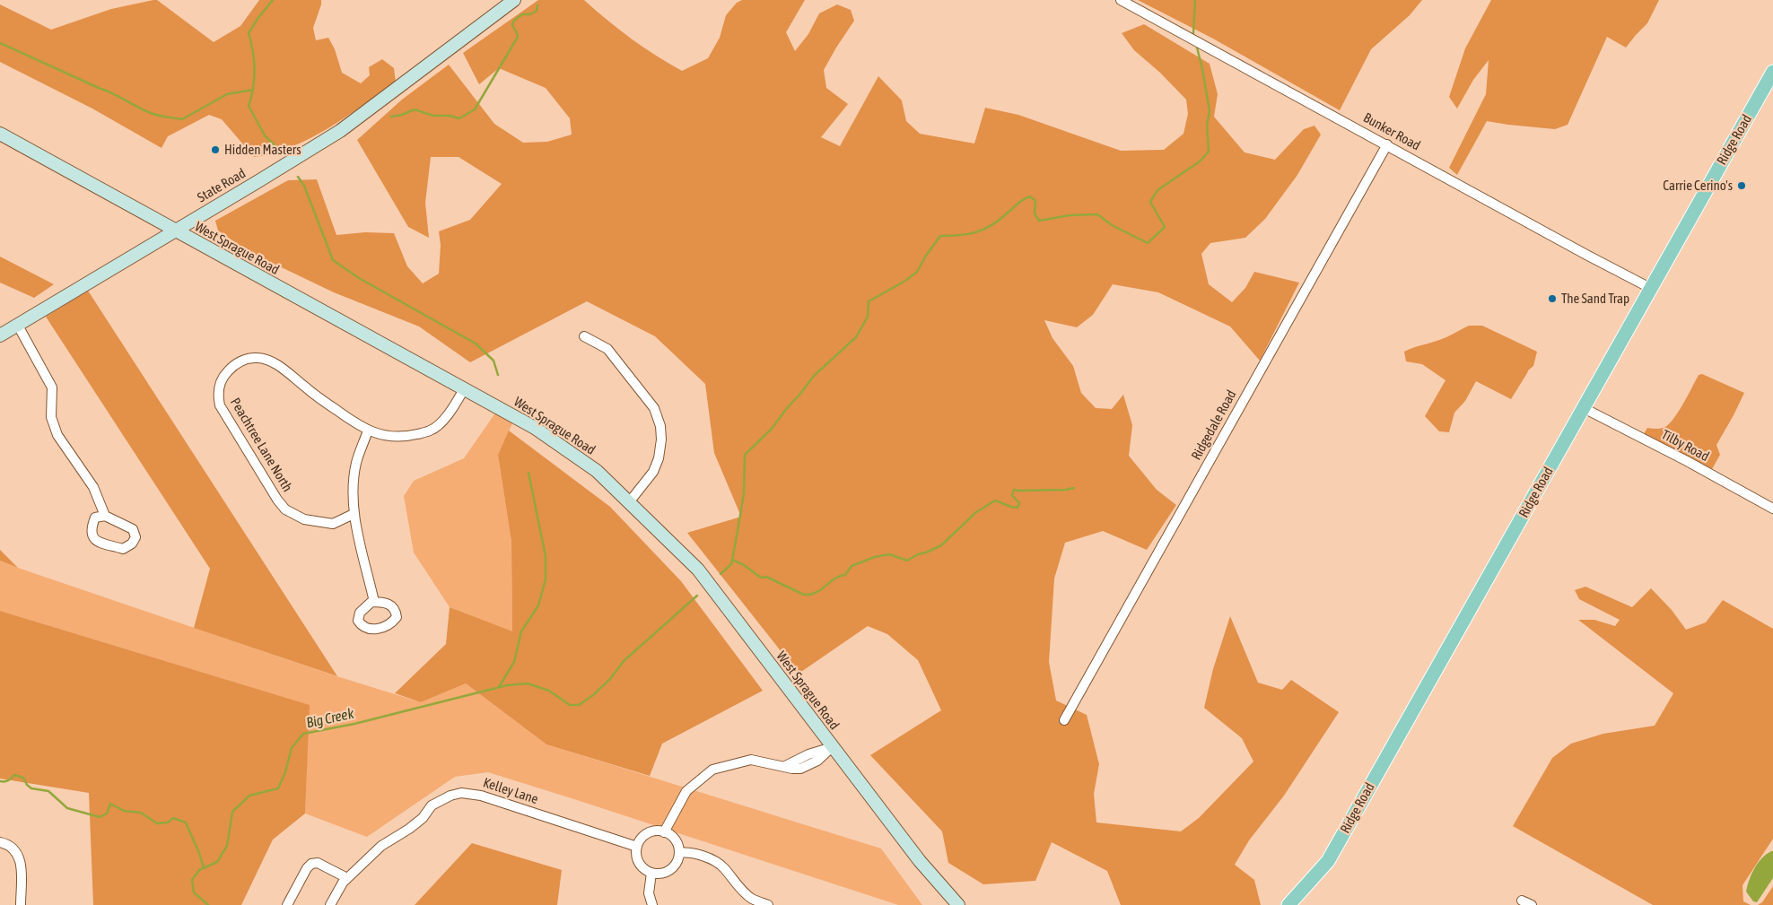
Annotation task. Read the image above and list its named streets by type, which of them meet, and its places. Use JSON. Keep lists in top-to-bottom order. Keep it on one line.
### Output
{"streets":{"main road":["Ridge Road"],"street":["Bunker Road","State Road","West Sprague Road","Ridgedale Road","Peachtree Lane North","Tilby Road","Kelley Lane"]},"crossings":[["Bunker Road","Ridge Road"],["Bunker Road","Ridgedale Road"],["Ridge Road","Tilby Road"],["State Road","West Sprague Road"]],"water":["Big Creek"],"places":["Hidden Masters","Carrie Cerino's","The Sand Trap"]}
